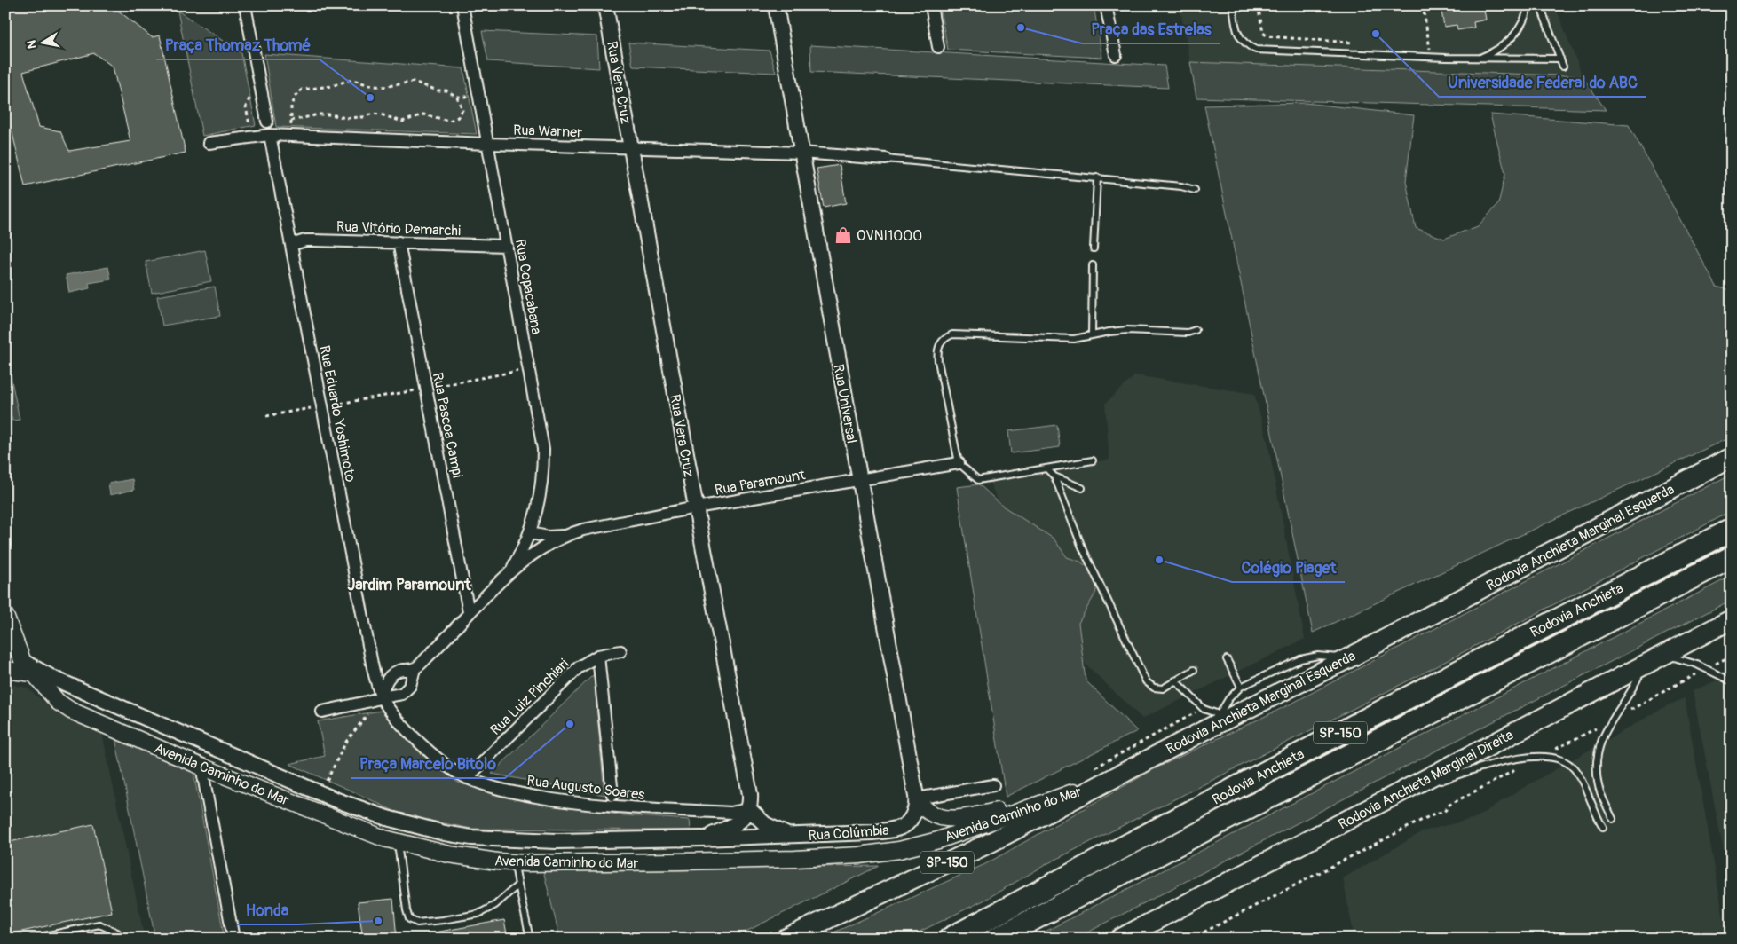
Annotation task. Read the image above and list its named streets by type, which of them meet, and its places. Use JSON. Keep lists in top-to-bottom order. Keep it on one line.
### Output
{"streets":{"highway":["Rodovia Anchieta Marginal Esquerda","Rodovia Anchieta","SP-150","Rodovia Anchieta Marginal Direita"],"main road":["Avenida Caminho do Mar"],"street":["Rua Vera Cruz","Rua Warner","Rua Vitório Demarchi","Rua Copacabana","Rua Universal","Rua Eduardo Yoshimoto","Rua Pascoa Campi","Rua Paramount","Rua Luiz Pinchiari","Rua Augusto Soares","Rua Colúmbia"]},"crossings":[["Rua Vera Cruz","Rua Warner"],["Rua Vera Cruz","Rua Paramount"],["Rua Vera Cruz","Rua Augusto Soares"],["Rua Vera Cruz","Rua Colúmbia"],["Rua Warner","Rua Copacabana"],["Rua Warner","Rua Universal"],["Rua Warner","Rua Eduardo Yoshimoto"],["Rua Vitório Demarchi","Rua Copacabana"],["Rua Vitório Demarchi","Rua Eduardo Yoshimoto"],["Rua Vitório Demarchi","Rua Pascoa Campi"],["Rua Copacabana","Rua Paramount"],["Rua Universal","Rua Paramount"],["Rua Universal","Rua Colúmbia"],["Rua Eduardo Yoshimoto","Rua Paramount"],["Rua Eduardo Yoshimoto","Rua Augusto Soares"],["Rua Pascoa Campi","Rua Paramount"],["Rua Paramount","Rua Augusto Soares"],["Rodovia Anchieta Marginal Esquerda","Avenida Caminho do Mar"],["Rua Luiz Pinchiari","Rua Augusto Soares"],["Avenida Caminho do Mar","Rua Colúmbia"],["Rua Augusto Soares","Rua Colúmbia"]],"districts":["Jardim Paramount"],"places":{"other":["Praça das Estrelas","Universidade Federal do ABC","Praça Thomaz Thomé","Colégio Piaget","Praça Marcelo Bitolo","Honda"],"shop":["OVNI1000"]},"north":"left"}
